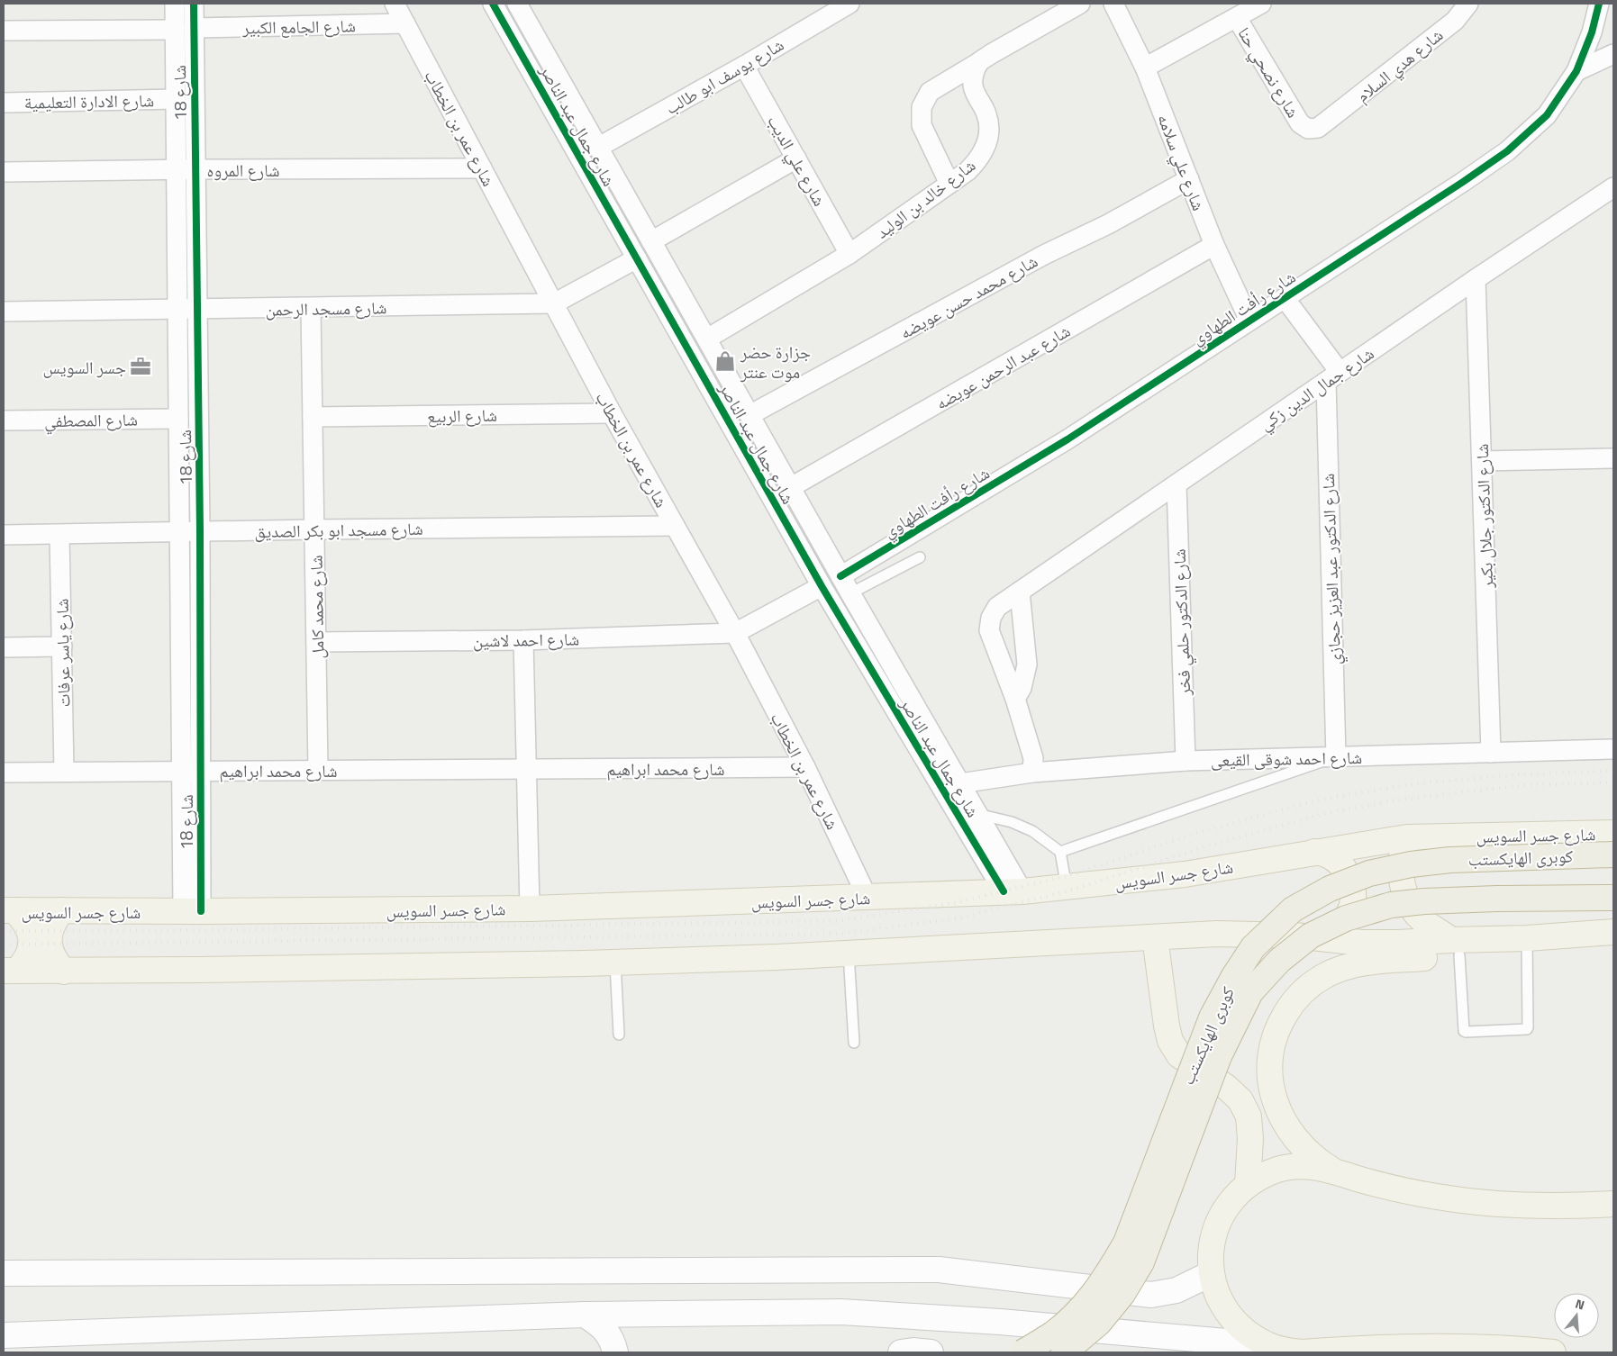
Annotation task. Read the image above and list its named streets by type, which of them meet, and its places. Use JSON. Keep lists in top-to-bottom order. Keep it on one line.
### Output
{"streets":{"highway":["كوبرى الهايكستب"],"main road":["شارع جسر السويس"],"street":["شارع الجامع الكبير","شارع هدي السلام","شارع نصحي حنا","شارع يوسف ابو طالب","شارع 18","شارع الادارة التعليمية","شارع جمال عبد الناصر","شارع عمر بن الخطاب","شارع علي الديب","شارع علي سلامه","شارع المروه","شارع خالد بن الوليد","شارع محمد حسن عويضه","شارع رأفت الطهاوي","شارع مسجد الرحمن","شارع عبد الرحمن عويضه","شارع جمال الدين زكي","شارع الربيع","شارع المصطفي","شارع الدكتور جلال بكير","شارع مسجد ابو بكر الصديق","شارع الدكتور عبد العزيز حجازي","شارع محمد كامل","شارع الدكتور حلمي فخر","شارع احمد لاشين","شارع ياسر عرفات","شارع احمد شوقى القيعى","شارع محمد ابراهيم"]},"crossings":[["شارع الجامع الكبير","شارع 18"],["شارع الجامع الكبير","شارع عمر بن الخطاب"],["شارع هدي السلام","شارع نصحي حنا"],["شارع يوسف ابو طالب","شارع جمال عبد الناصر"],["شارع يوسف ابو طالب","شارع علي الديب"],["شارع 18","شارع الادارة التعليمية"],["شارع 18","شارع المروه"],["شارع 18","شارع مسجد الرحمن"],["شارع 18","شارع المصطفي"],["شارع 18","شارع مسجد ابو بكر الصديق"],["شارع 18","شارع محمد ابراهيم"],["شارع 18","شارع جسر السويس"],["شارع جمال عبد الناصر","شارع خالد بن الوليد"],["شارع جمال عبد الناصر","شارع محمد حسن عويضه"],["شارع جمال عبد الناصر","شارع رأفت الطهاوي"],["شارع جمال عبد الناصر","شارع مسجد الرحمن"],["شارع جمال عبد الناصر","شارع عبد الرحمن عويضه"],["شارع جمال عبد الناصر","شارع احمد شوقى القيعى"],["شارع جمال عبد الناصر","شارع جسر السويس"],["شارع عمر بن الخطاب","شارع المروه"],["شارع عمر بن الخطاب","شارع مسجد الرحمن"],["شارع عمر بن الخطاب","شارع الربيع"],["شارع عمر بن الخطاب","شارع مسجد ابو بكر الصديق"],["شارع عمر بن الخطاب","شارع احمد لاشين"],["شارع عمر بن الخطاب","شارع محمد ابراهيم"],["شارع عمر بن الخطاب","شارع جسر السويس"],["شارع علي الديب","شارع خالد بن الوليد"],["شارع علي سلامه","شارع محمد حسن عويضه"],["شارع علي سلامه","شارع رأفت الطهاوي"],["شارع علي سلامه","شارع عبد الرحمن عويضه"],["شارع مسجد الرحمن","شارع محمد كامل"],["شارع جمال الدين زكي","شارع الدكتور جلال بكير"],["شارع جمال الدين زكي","شارع الدكتور عبد العزيز حجازي"],["شارع جمال الدين زكي","شارع الدكتور حلمي فخر"],["شارع جمال الدين زكي","شارع احمد شوقى القيعى"],["شارع الربيع","شارع محمد كامل"],["شارع الدكتور جلال بكير","شارع احمد شوقى القيعى"],["شارع مسجد ابو بكر الصديق","شارع محمد كامل"],["شارع مسجد ابو بكر الصديق","شارع ياسر عرفات"],["شارع الدكتور عبد العزيز حجازي","شارع احمد شوقى القيعى"],["شارع محمد كامل","شارع احمد لاشين"],["شارع محمد كامل","شارع محمد ابراهيم"],["شارع الدكتور حلمي فخر","شارع احمد شوقى القيعى"],["شارع ياسر عرفات","شارع محمد ابراهيم"]],"places":{"shop":["جزارة حضر موت عنتر"],"office":["جسر السويس"]},"north":"top"}
